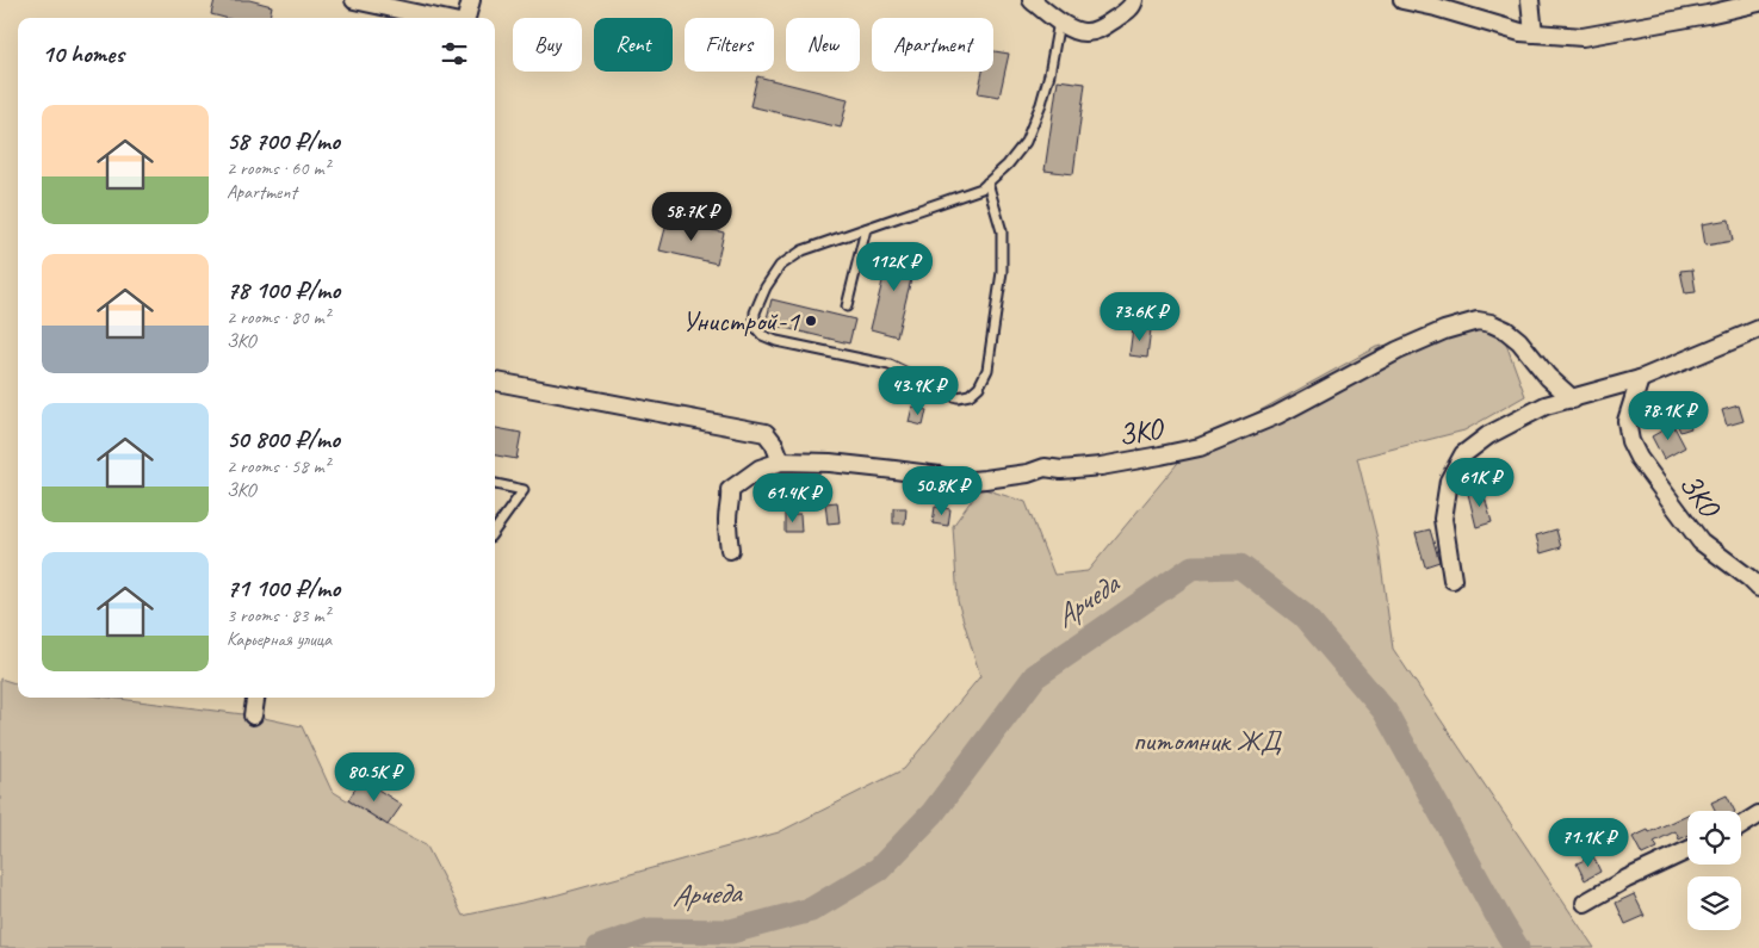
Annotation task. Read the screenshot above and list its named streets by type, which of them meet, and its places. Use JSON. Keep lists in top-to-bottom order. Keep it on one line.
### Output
{"streets":{"street":["ЗКО"]},"water":["Арчеда"],"parks":["питомник ЖД"],"places":["Унистрой-1"],"page":{"chip":["Buy","Rent","Filters","New","Apartment"],"heading":"10 homes","list":[{"name":"58 700 ₽/mo","note":"2 rooms · 60 m² · Apartment"},{"name":"78 100 ₽/mo","note":"2 rooms · 80 m² · ЗКО"},{"name":"50 800 ₽/mo","note":"2 rooms · 58 m² · ЗКО"},{"name":"71 100 ₽/mo","note":"3 rooms · 83 m² · Карьерная улица"}],"price":["58.7K ₽","112K ₽","73.6K ₽","43.9K ₽","78.1K ₽","61K ₽","50.8K ₽","61.4K ₽","80.5K ₽","71.1K ₽"]}}
